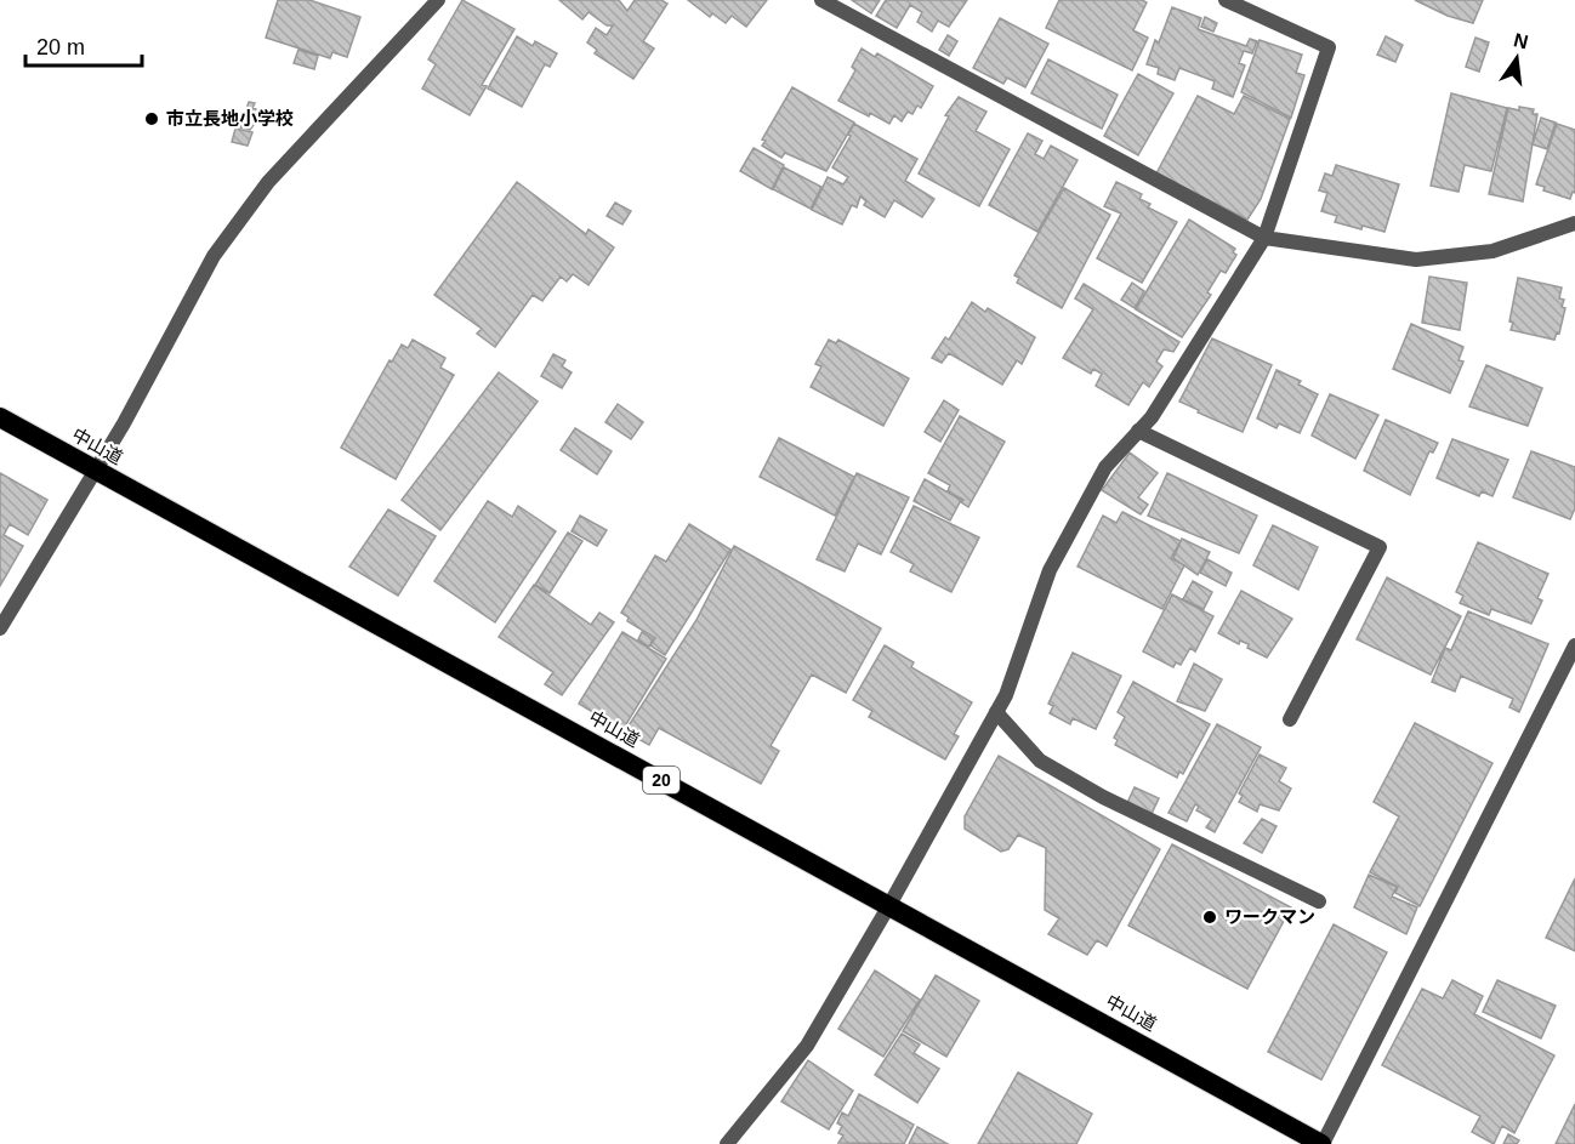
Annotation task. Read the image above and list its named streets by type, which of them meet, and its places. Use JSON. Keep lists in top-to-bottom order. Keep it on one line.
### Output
{"streets":{"highway":["中山道","20"]},"places":["市立長地小学校","ワークマン"],"scale_bar":"20 m","north":"top"}
